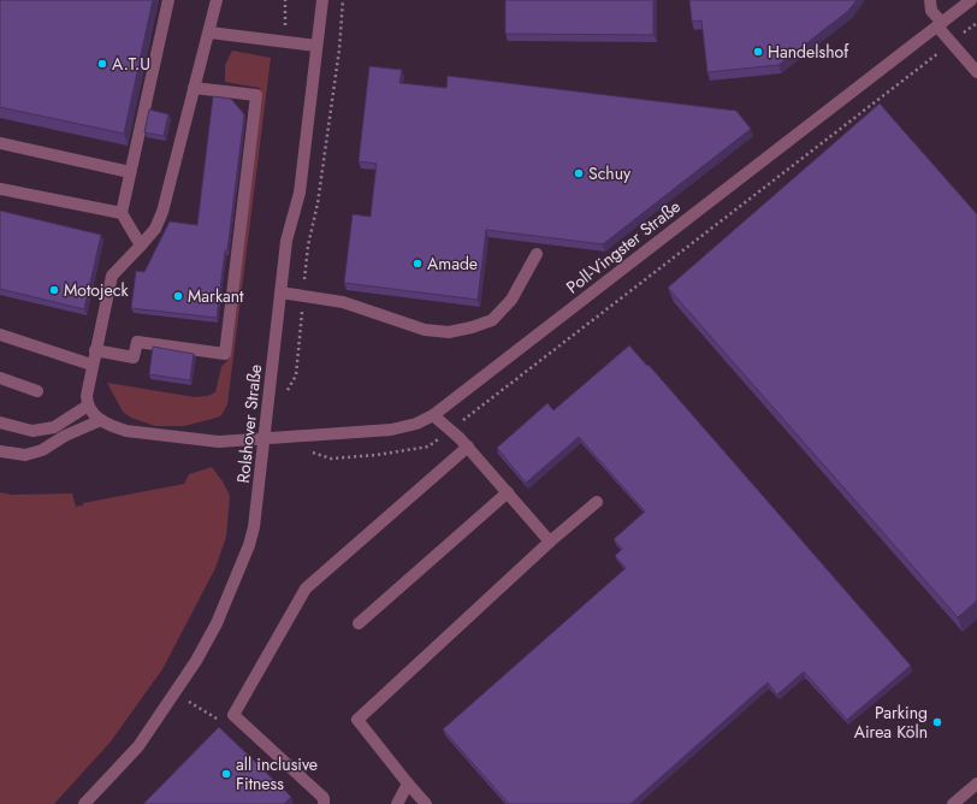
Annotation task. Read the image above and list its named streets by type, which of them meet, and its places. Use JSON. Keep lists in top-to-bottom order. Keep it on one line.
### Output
{"streets":{"street":["Poll-Vingster Straße","Rolshover Straße"]},"crossings":[["Poll-Vingster Straße","Rolshover Straße"]],"places":["Handelshof","A.T.U","Schuy","Amade","Motojeck","Markant","Parking Airea Köln","all inclusive Fitness"]}
